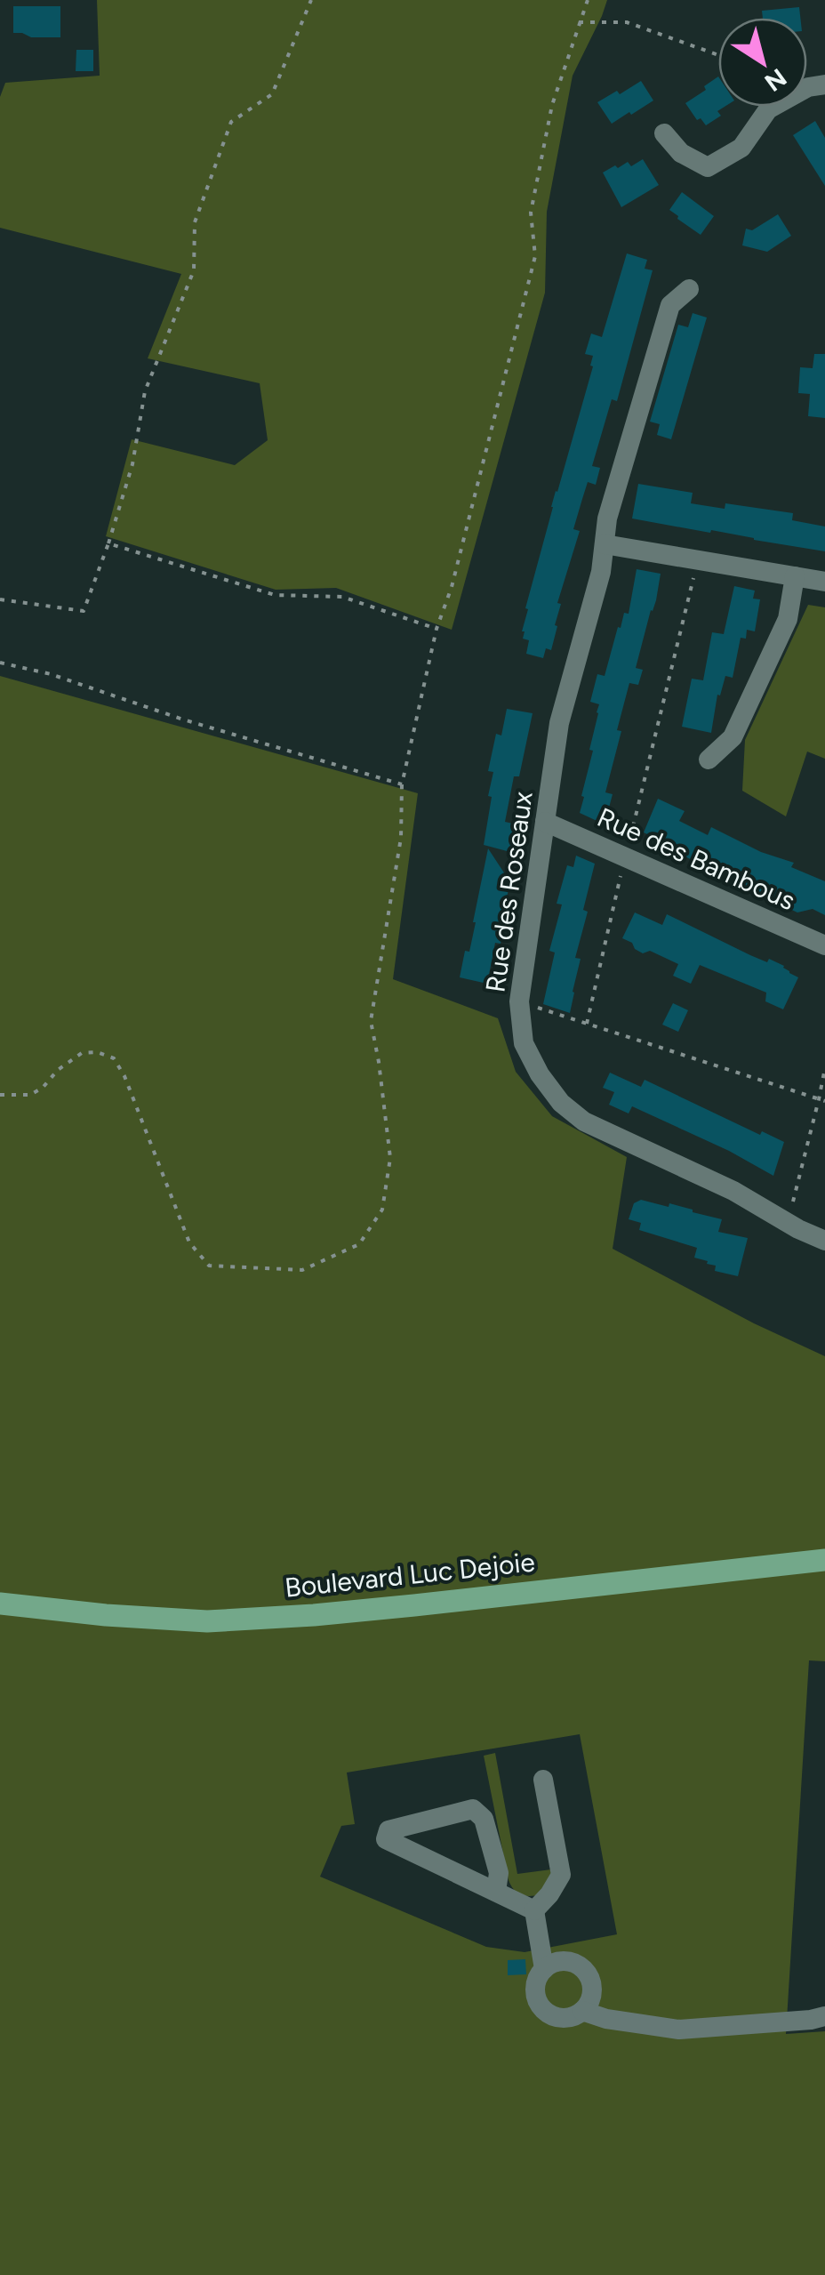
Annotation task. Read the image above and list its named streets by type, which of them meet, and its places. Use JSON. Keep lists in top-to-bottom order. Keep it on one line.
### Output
{"streets":{"main road":["Boulevard Luc Dejoie"],"street":["Rue des Bambous","Rue des Roseaux"]},"crossings":[["Rue des Bambous","Rue des Roseaux"]],"north":"bottom right"}
